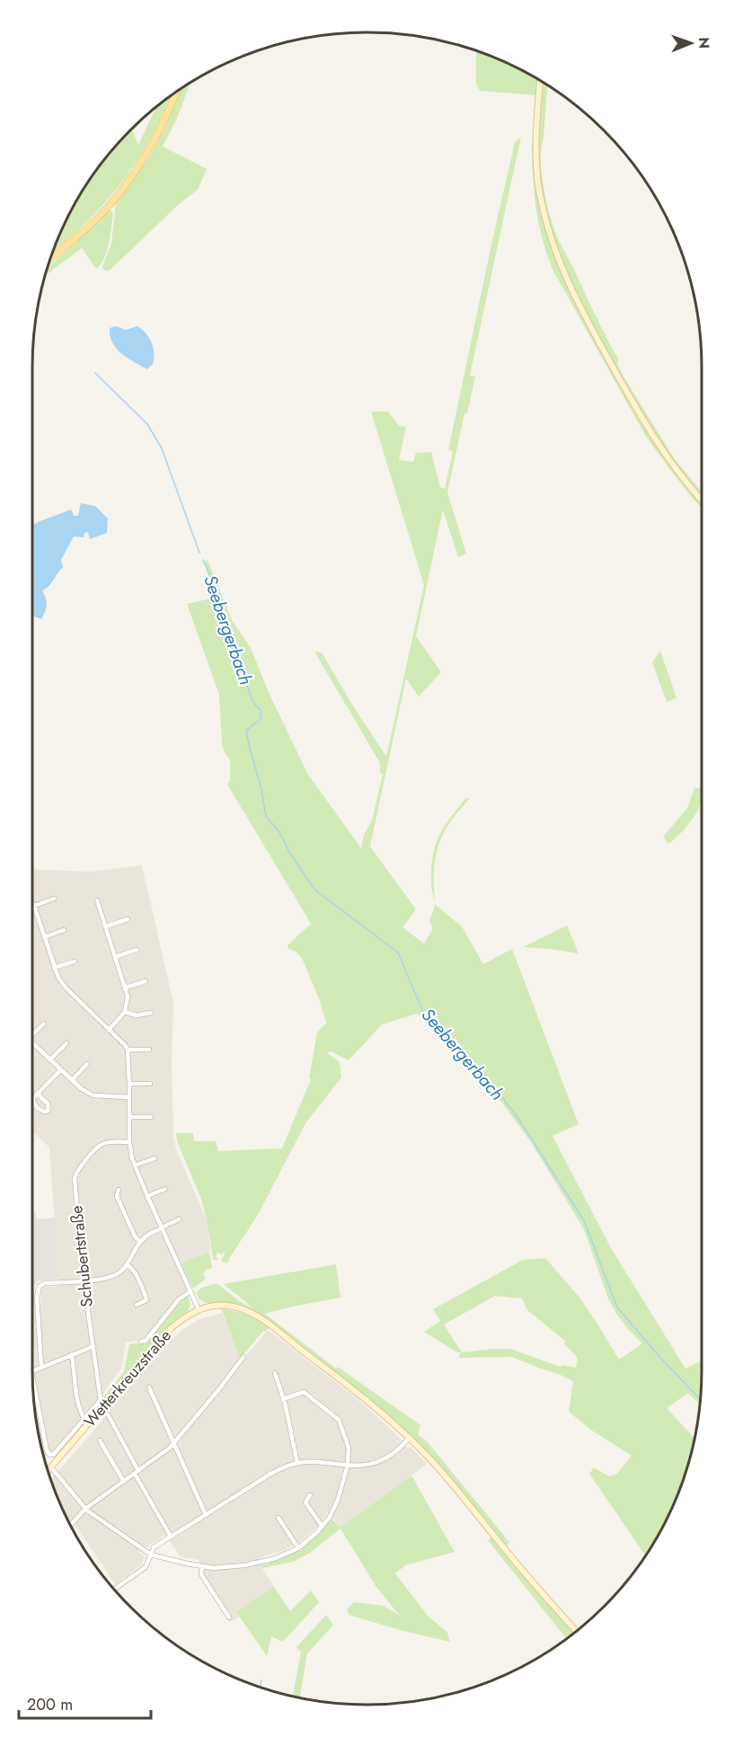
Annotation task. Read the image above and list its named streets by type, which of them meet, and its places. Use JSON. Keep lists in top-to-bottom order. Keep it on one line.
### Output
{"streets":{"main road":["Wetterkreuzstraße"],"street":["Schubertstraße"]},"crossings":[["Schubertstraße","Wetterkreuzstraße"]],"water":["Seebergerbach"],"scale_bar":"200 m","north":"right"}
